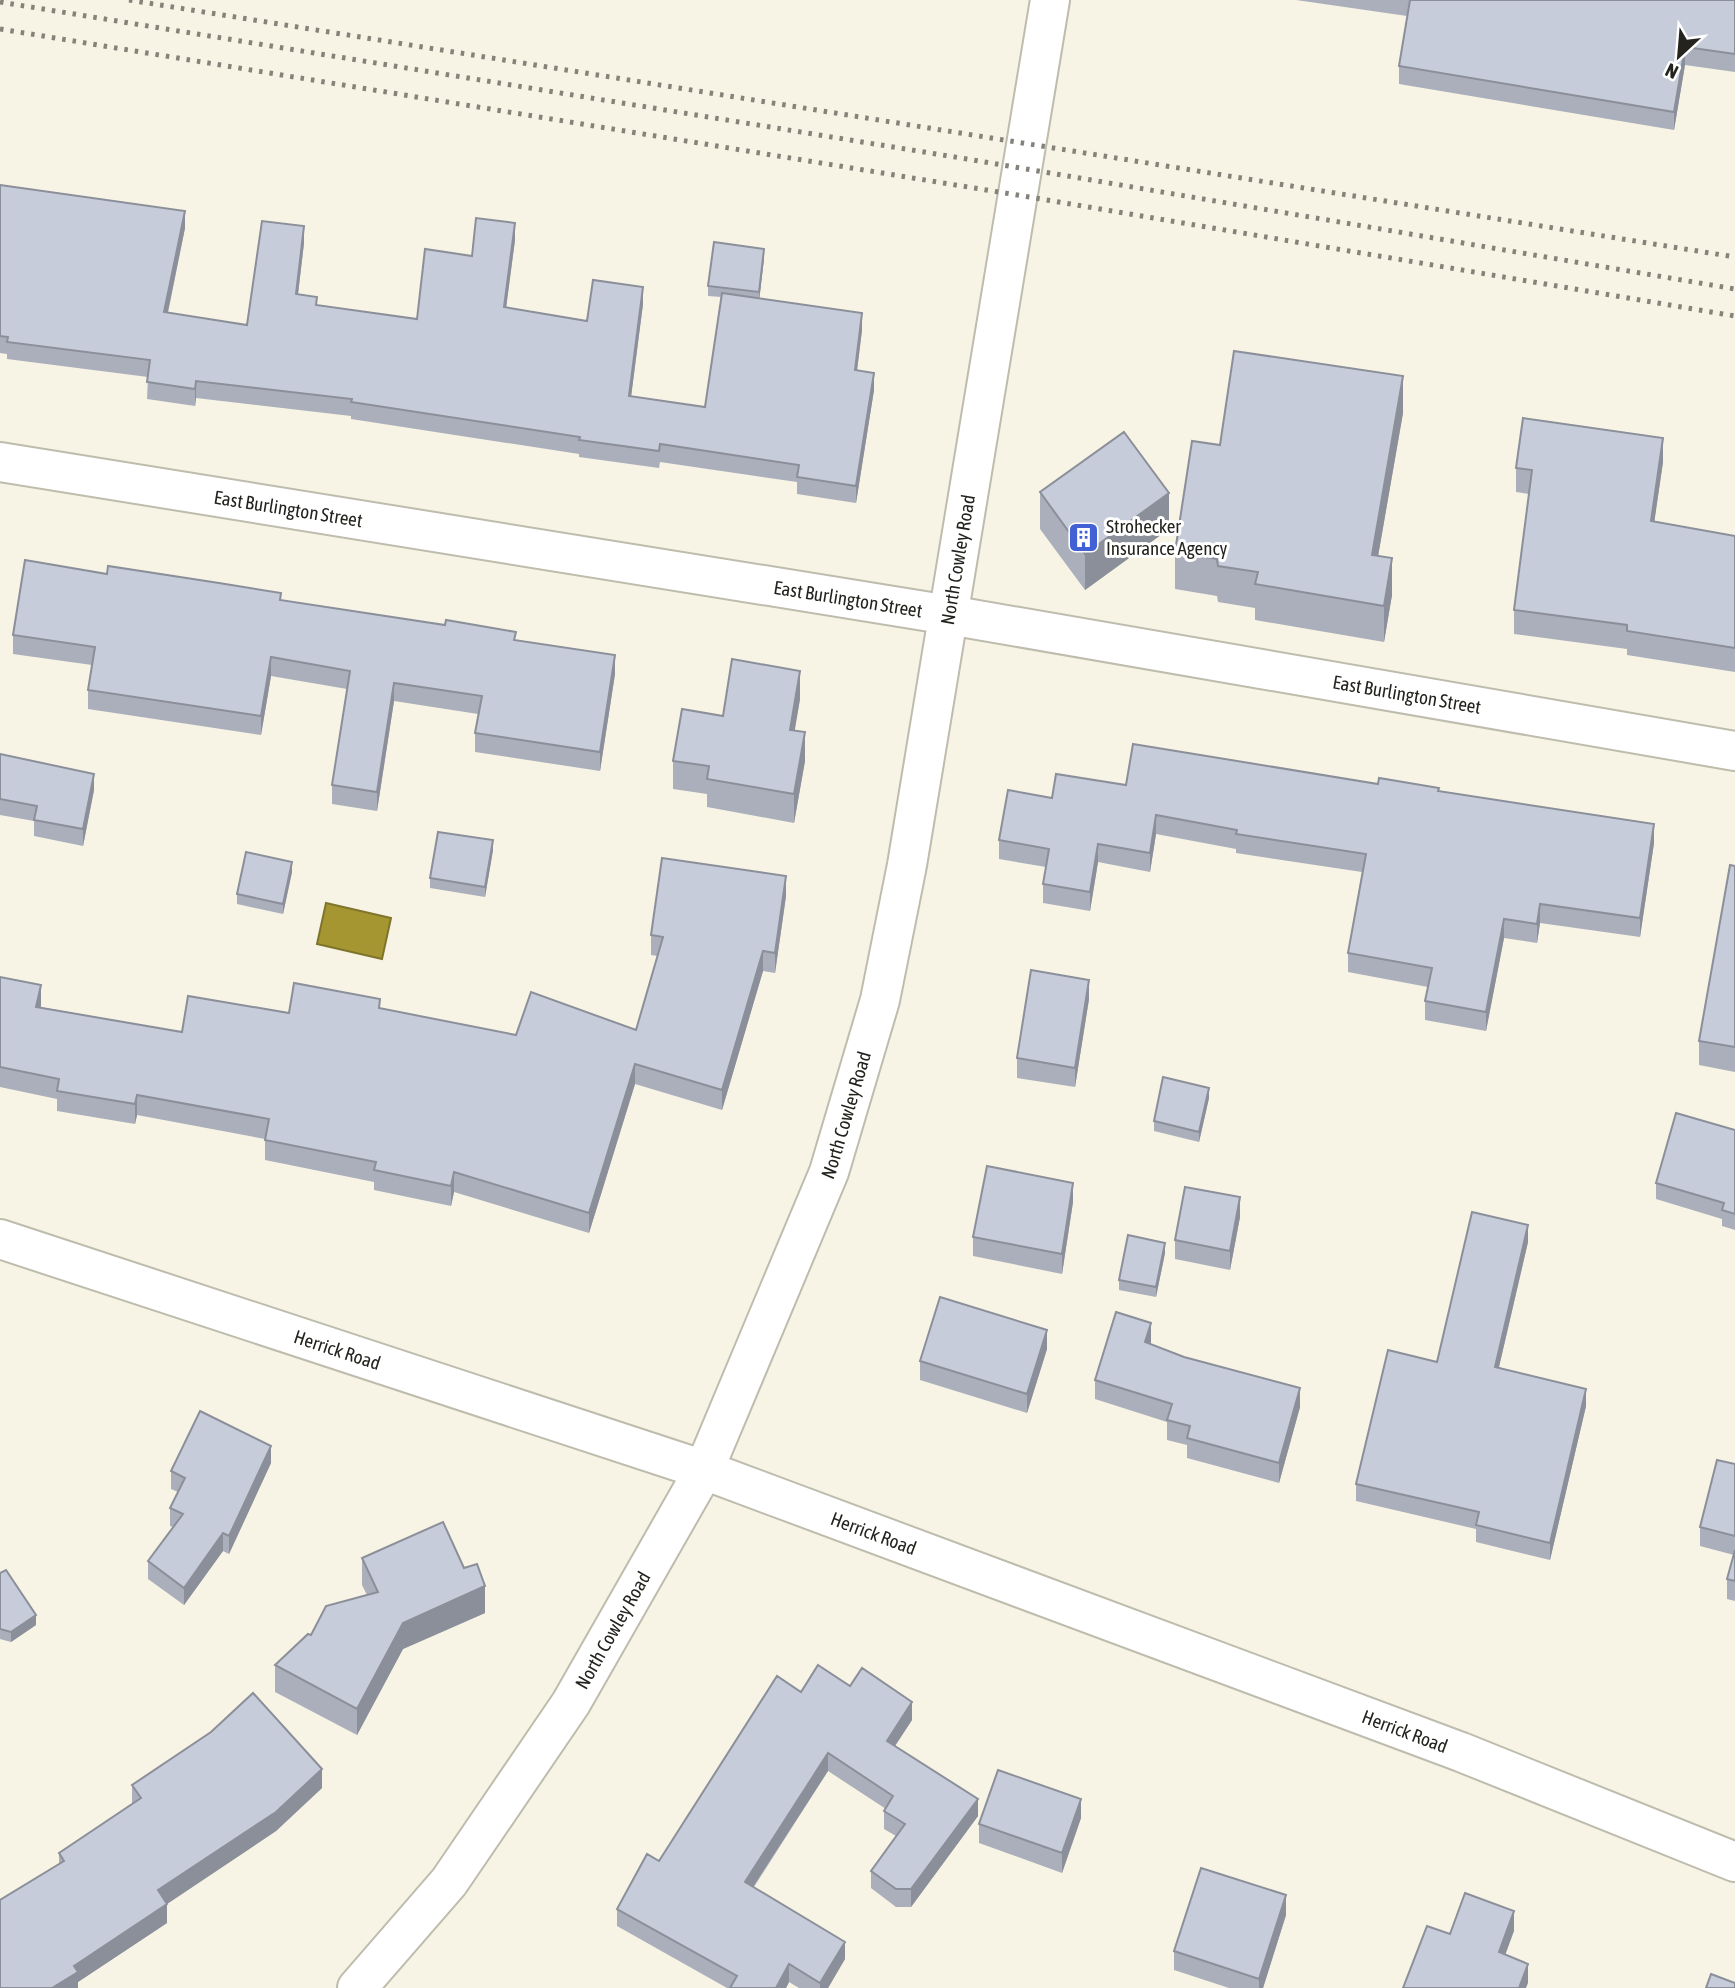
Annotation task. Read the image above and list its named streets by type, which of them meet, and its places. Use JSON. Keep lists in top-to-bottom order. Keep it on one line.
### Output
{"streets":{"street":["East Burlington Street","North Cowley Road","Herrick Road"]},"crossings":[["East Burlington Street","North Cowley Road"],["North Cowley Road","Herrick Road"]],"places":{"building":["Strohecker Insurance Agency"]},"north":"bottom left"}
